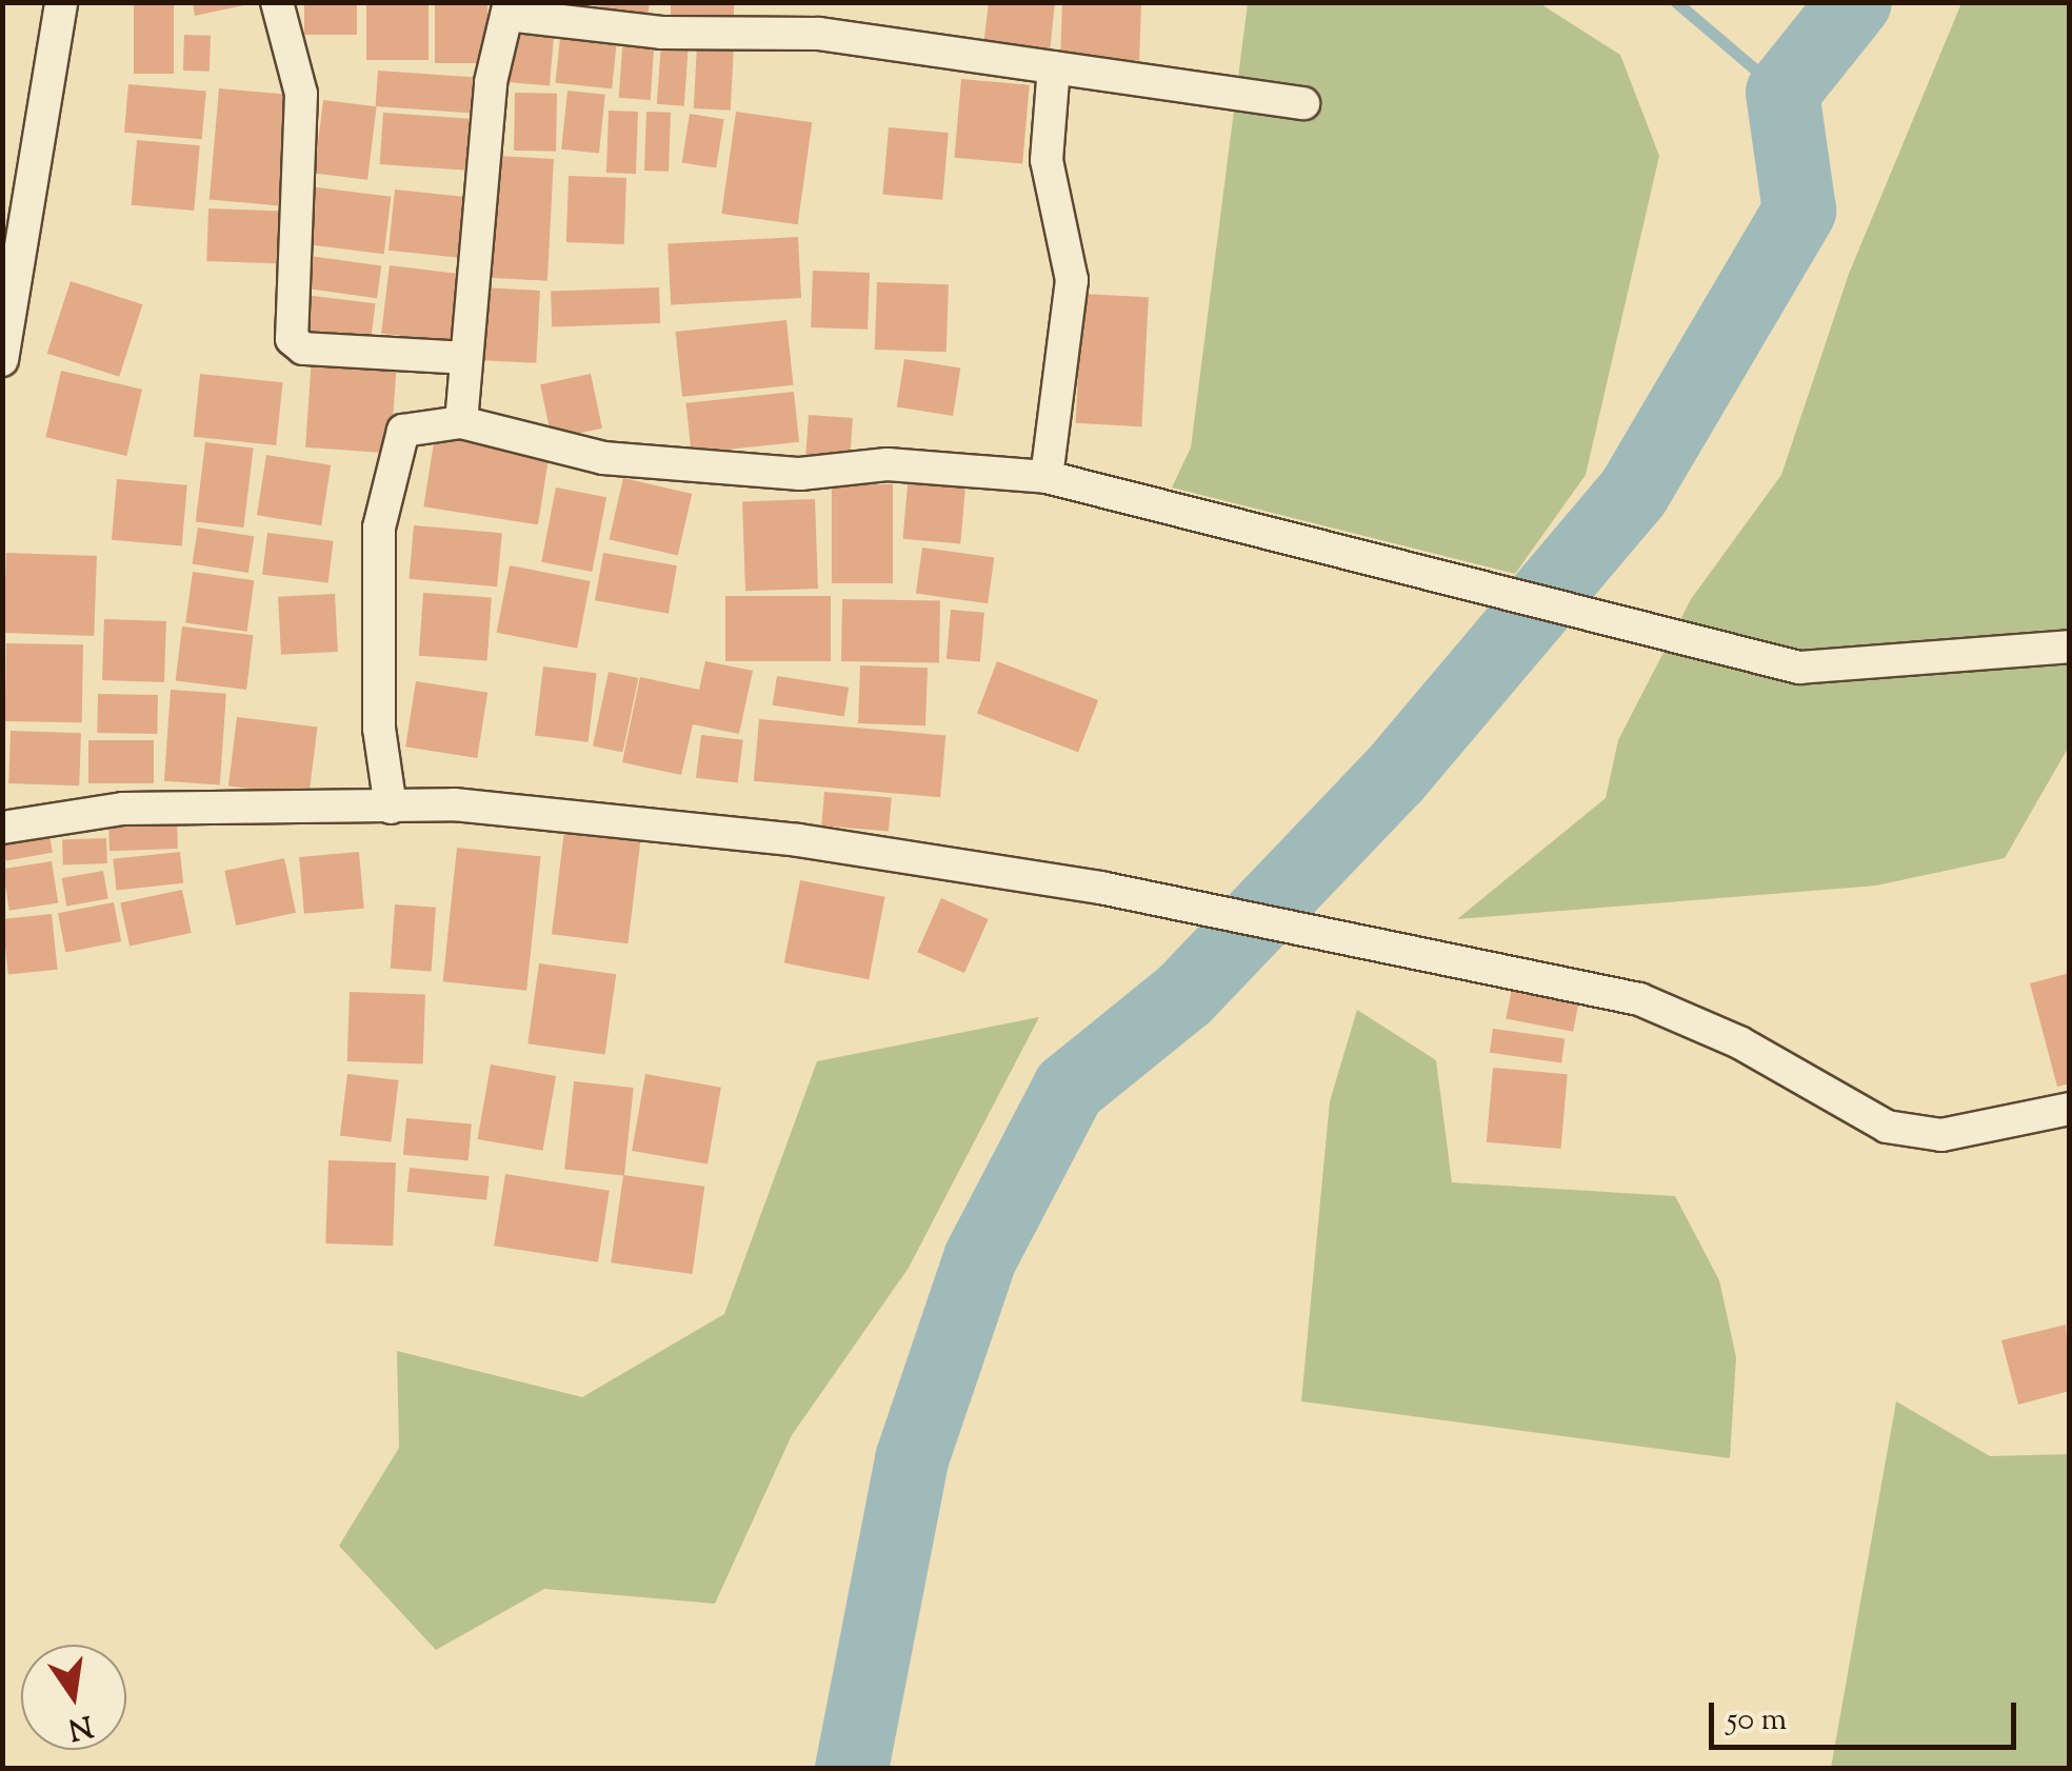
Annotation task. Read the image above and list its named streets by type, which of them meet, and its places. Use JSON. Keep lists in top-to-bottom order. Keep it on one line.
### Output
{"scale_bar":"50 m","north":"bottom"}
